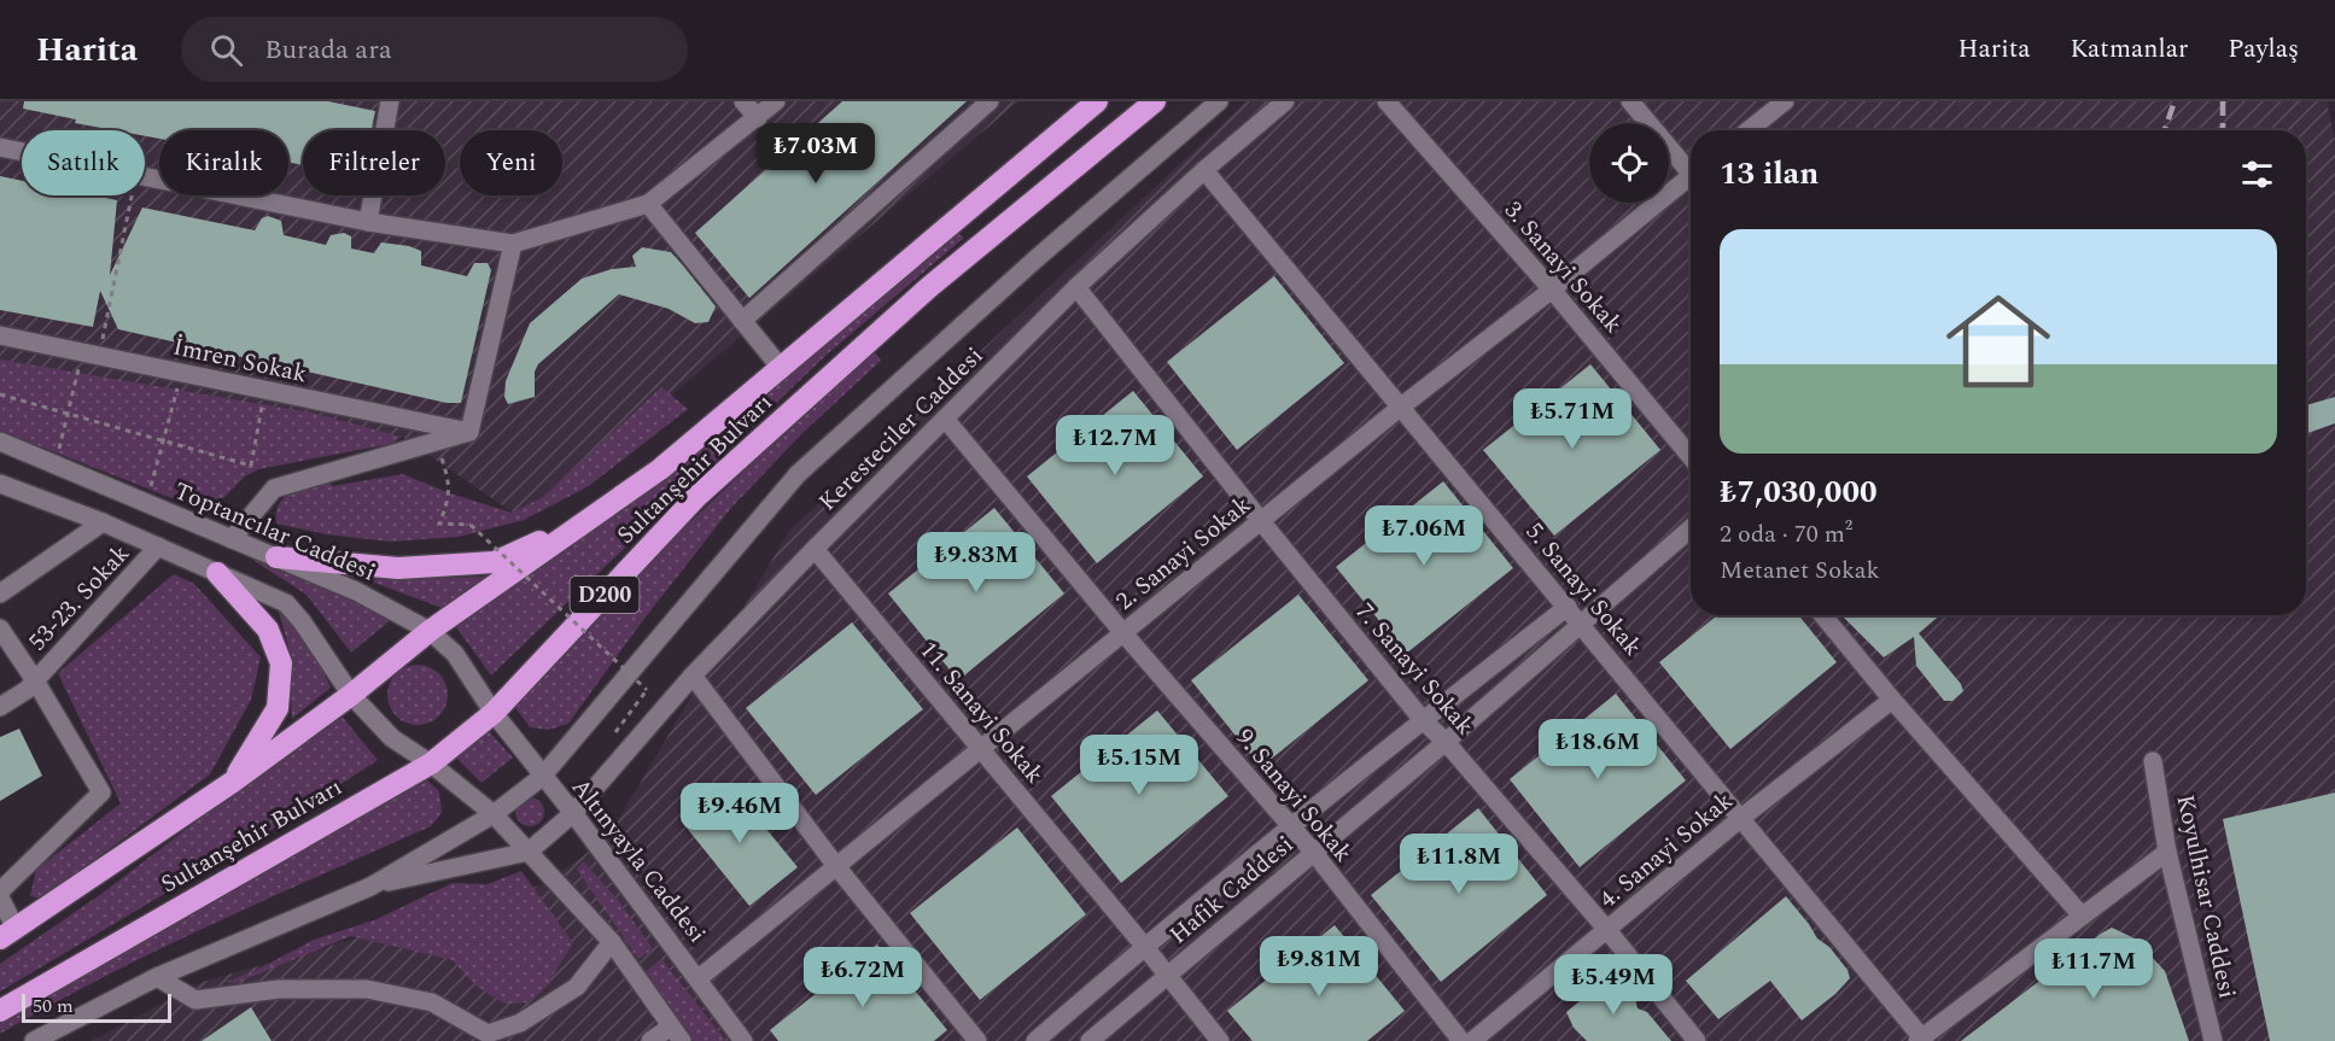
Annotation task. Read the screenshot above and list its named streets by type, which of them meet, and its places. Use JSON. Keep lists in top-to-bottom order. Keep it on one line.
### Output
{"streets":{"highway":["Sultanşehir Bulvarı","D200"],"street":["3. Sanayi Sokak","İmren Sokak","Keresteciler Caddesi","Toptancılar Caddesi","2. Sanayi Sokak","5. Sanayi Sokak","53-23. Sokak","7. Sanayi Sokak","11. Sanayi Sokak","9. Sanayi Sokak","4. Sanayi Sokak","Altınyayla Caddesi","Hafik Caddesi","Koyulhisar Caddesi"]},"crossings":[["3. Sanayi Sokak","2. Sanayi Sokak"],["Keresteciler Caddesi","5. Sanayi Sokak"],["Keresteciler Caddesi","7. Sanayi Sokak"],["Keresteciler Caddesi","11. Sanayi Sokak"],["Keresteciler Caddesi","9. Sanayi Sokak"],["Keresteciler Caddesi","Altınyayla Caddesi"],["Sultanşehir Bulvarı","Toptancılar Caddesi"],["Sultanşehir Bulvarı","Altınyayla Caddesi"],["Toptancılar Caddesi","Altınyayla Caddesi"],["2. Sanayi Sokak","5. Sanayi Sokak"],["2. Sanayi Sokak","7. Sanayi Sokak"],["2. Sanayi Sokak","11. Sanayi Sokak"],["2. Sanayi Sokak","9. Sanayi Sokak"],["2. Sanayi Sokak","Altınyayla Caddesi"],["5. Sanayi Sokak","4. Sanayi Sokak"],["5. Sanayi Sokak","Hafik Caddesi"],["7. Sanayi Sokak","4. Sanayi Sokak"],["7. Sanayi Sokak","Hafik Caddesi"],["11. Sanayi Sokak","Hafik Caddesi"],["9. Sanayi Sokak","Hafik Caddesi"]],"scale_bar":"50 m","page":{"header":"Harita","search":"Burada ara","nav":["Harita","Katmanlar","Paylaş"],"price":["₺7.03M","₺5.71M","₺12.7M","₺7.06M","₺9.83M","₺18.6M","₺5.15M","₺9.46M","₺11.8M","₺9.81M","₺11.7M","₺6.72M","₺5.49M"],"chip":["Satılık","Kiralık","Filtreler","Yeni"],"heading":"13 ilan","list":[{"name":"₺7,030,000","note":"2 oda · 70 m² · Metanet Sokak"}],"scale":"50 m"}}
